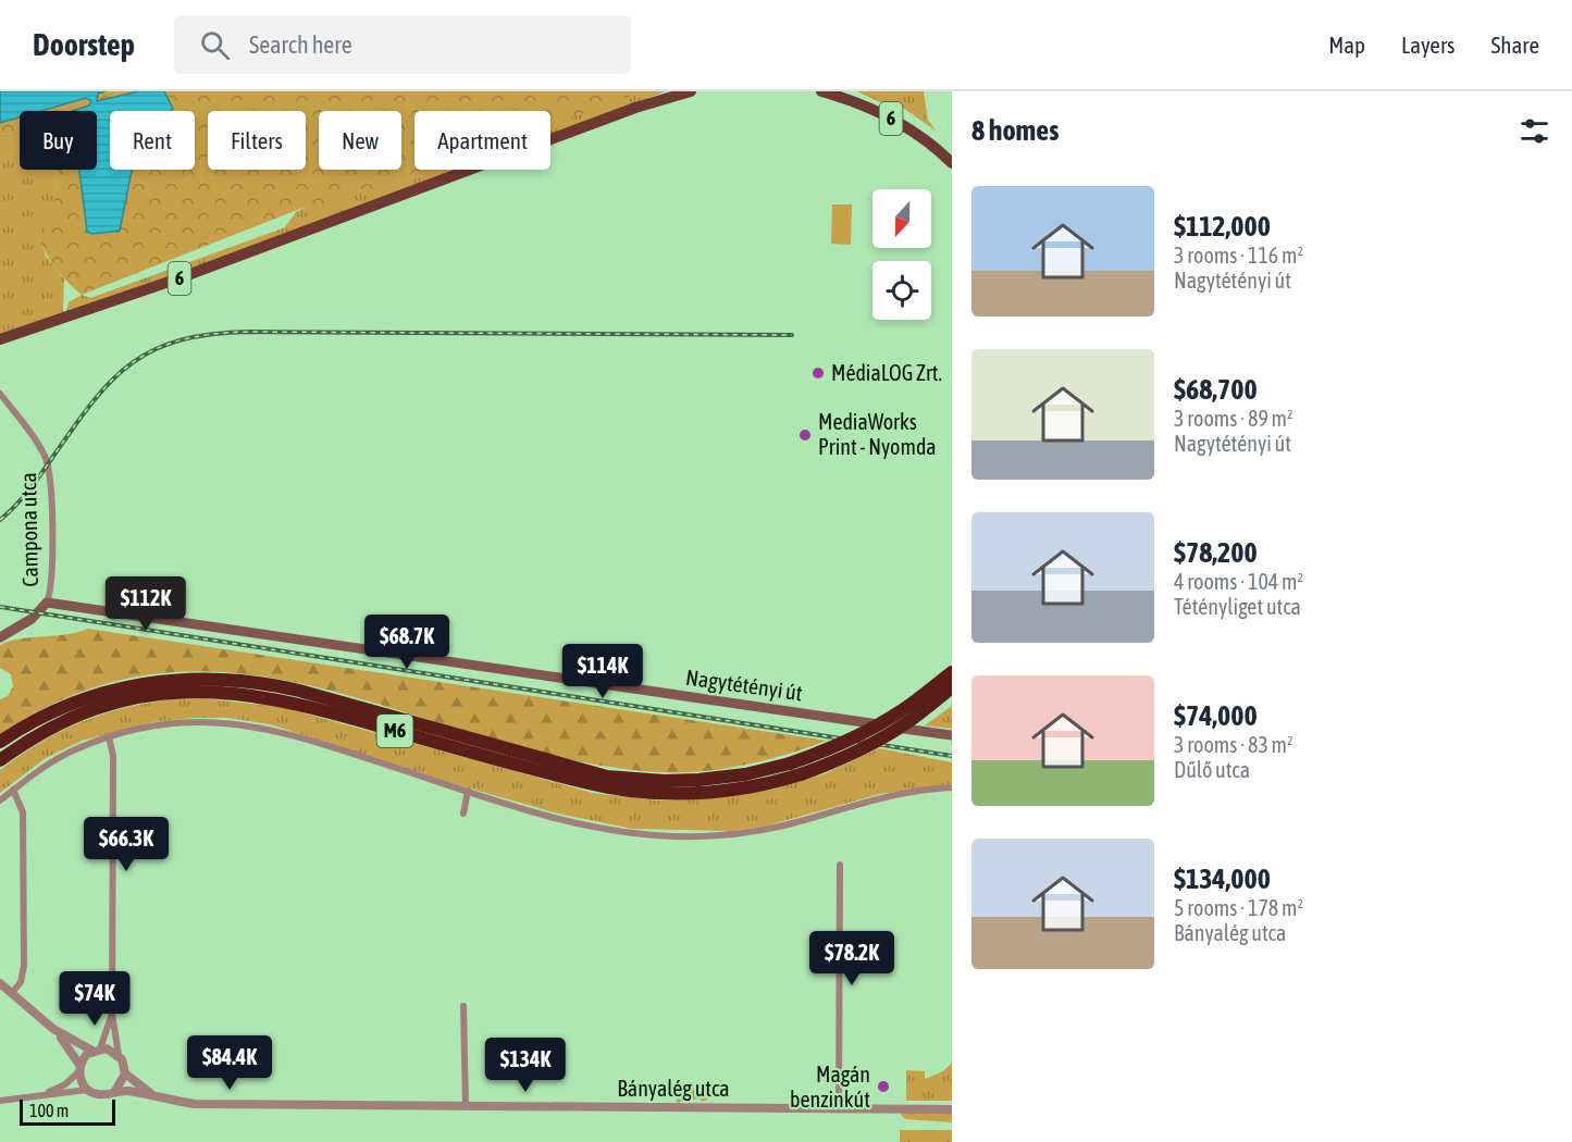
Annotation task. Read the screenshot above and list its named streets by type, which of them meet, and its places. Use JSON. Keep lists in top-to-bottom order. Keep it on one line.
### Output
{"streets":{"highway":["M6"],"main road":["6","Nagytétényi út"],"street":["Campona utca","Bányalég utca"]},"crossings":[["Campona utca","Nagytétényi út"]],"places":["MédiaLOG Zrt.","MediaWorks Print - Nyomda","Magán benzinkút"],"scale_bar":"100 m","north":"bottom","page":{"header":"Doorstep","search":"Search here","nav":["Map","Layers","Share"],"heading":"8 homes","chip":["Buy","Rent","Filters","New","Apartment"],"list":[{"name":"$112,000","note":"3 rooms · 116 m² · Nagytétényi út"},{"name":"$68,700","note":"3 rooms · 89 m² · Nagytétényi út"},{"name":"$78,200","note":"4 rooms · 104 m² · Tétényliget utca"},{"name":"$74,000","note":"3 rooms · 83 m² · Dűlő utca"},{"name":"$134,000","note":"5 rooms · 178 m² · Bányalég utca"}],"price":["$112K","$68.7K","$114K","$66.3K","$78.2K","$74K","$84.4K","$134K"],"scale":"100 m"}}
